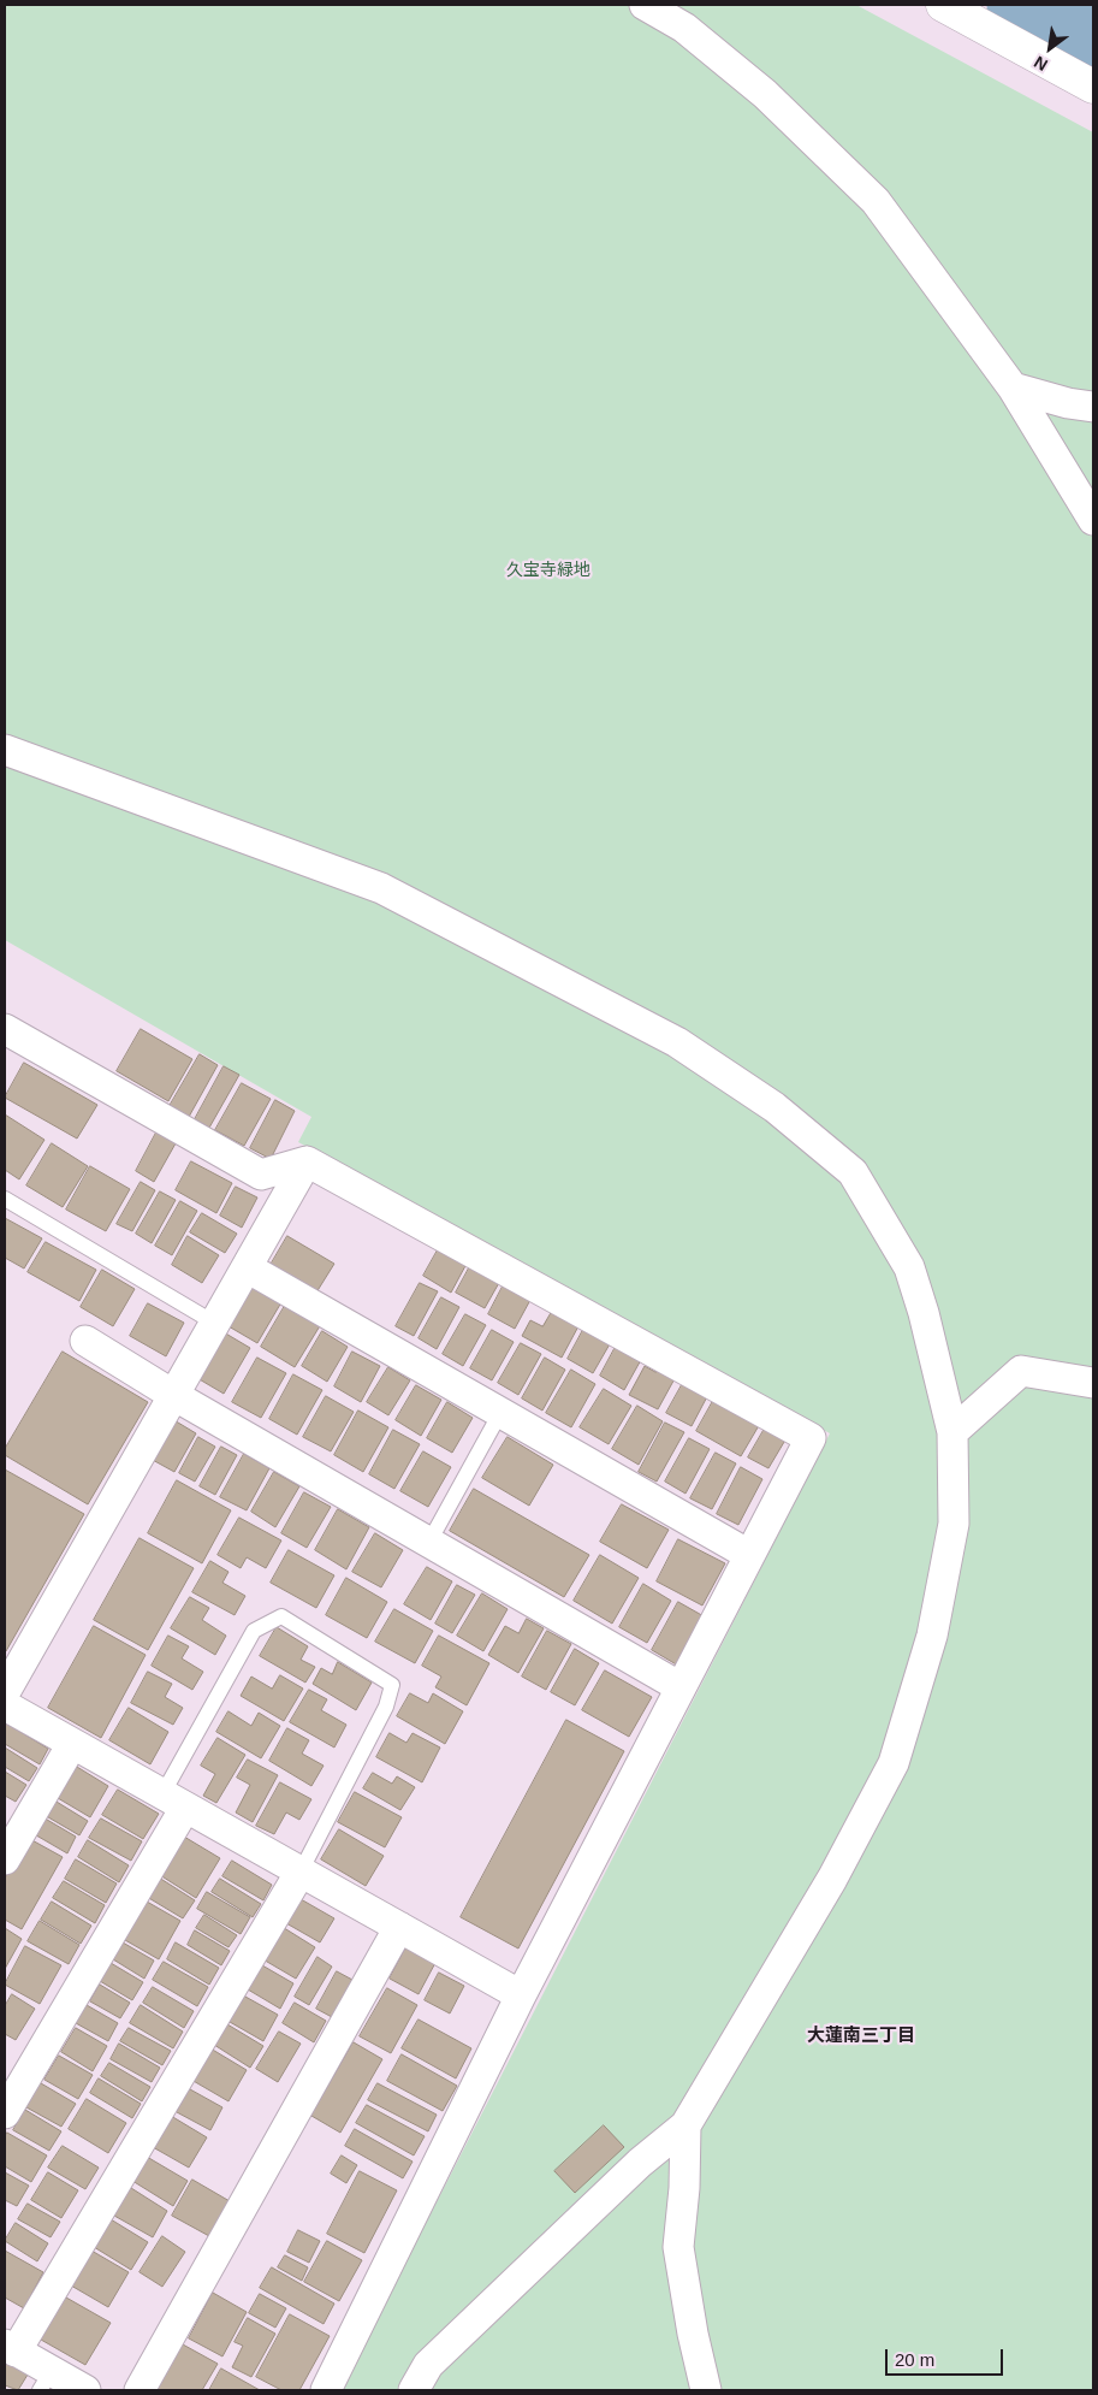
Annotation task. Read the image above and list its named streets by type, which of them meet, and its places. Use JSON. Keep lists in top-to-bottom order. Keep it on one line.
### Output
{"districts":["大蓮南三丁目"],"parks":["久宝寺緑地"],"scale_bar":"20 m","north":"bottom left"}
